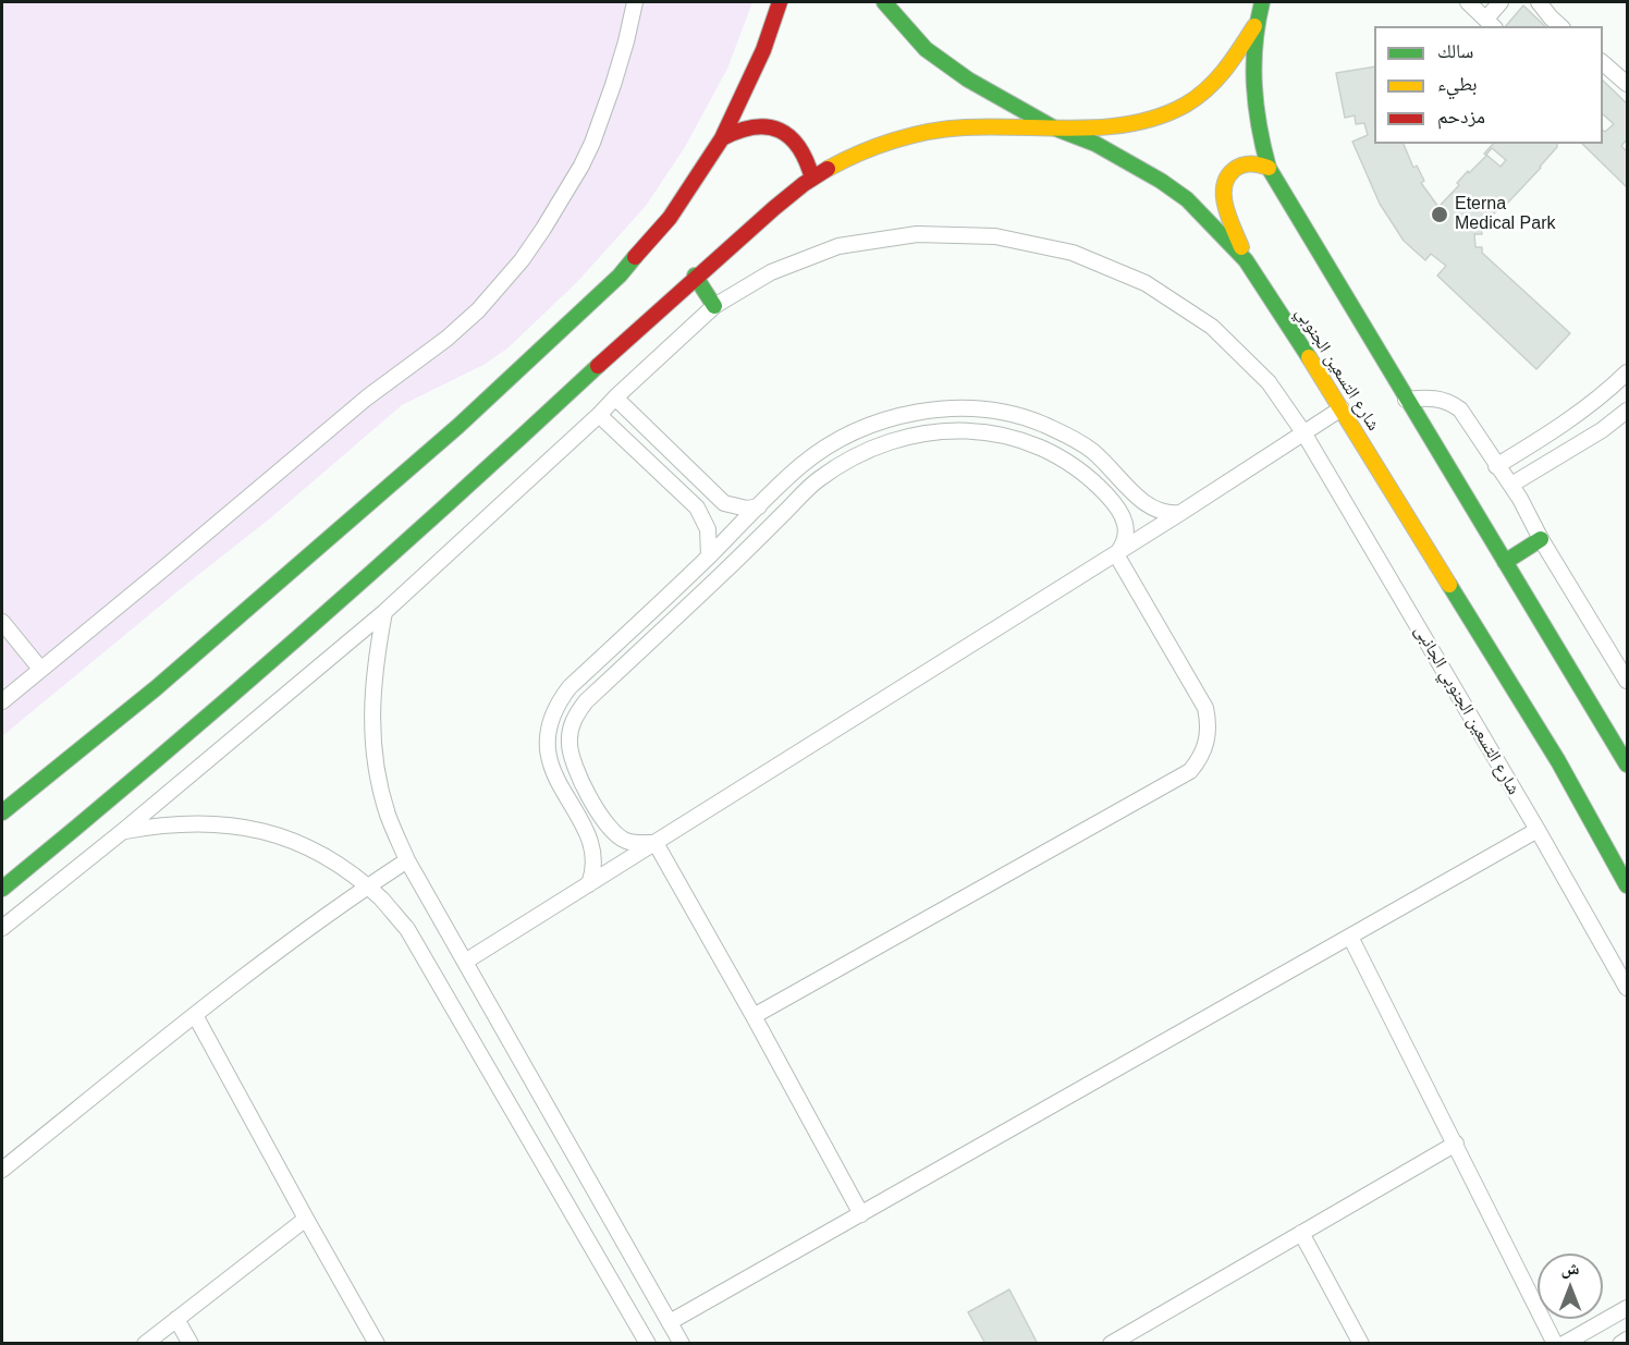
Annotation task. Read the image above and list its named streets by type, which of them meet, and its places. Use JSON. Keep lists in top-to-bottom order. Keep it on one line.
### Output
{"streets":{"street":["شارع التسعين الجنوبي","شارع التسعين الجنوبي الجانبى"]},"places":["Eterna Medical Park"],"legend":["سالك","بطيء","مزدحم"],"north":"top"}
